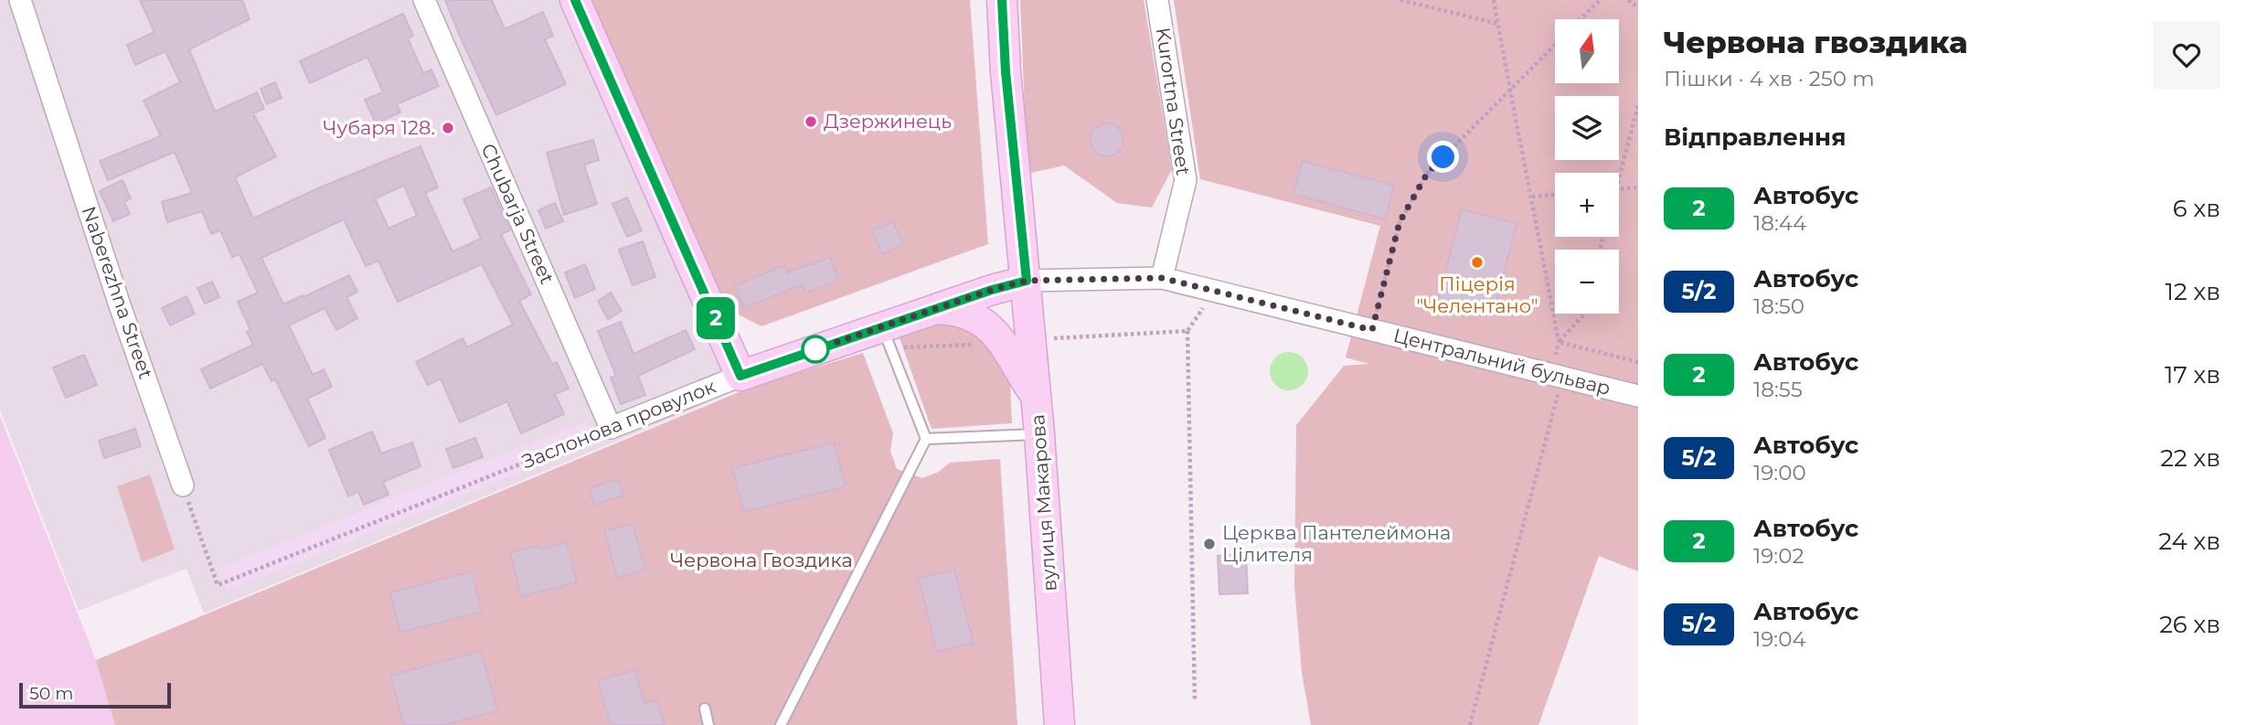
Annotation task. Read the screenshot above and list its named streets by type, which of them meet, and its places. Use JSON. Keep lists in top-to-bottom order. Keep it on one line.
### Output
{"streets":{"main road":["Заслонова провулок","вулиця Макарова"],"street":["Kurortna Street","Chubarja Street","Naberezhna Street","Центральний бульвар"]},"crossings":[["Kurortna Street","Центральний бульвар"],["Chubarja Street","Заслонова провулок"],["Naberezhna Street","Заслонова провулок"],["Центральний бульвар","Заслонова провулок"],["Центральний бульвар","вулиця Макарова"],["Заслонова провулок","вулиця Макарова"]],"parks":["Червона Гвоздика"],"places":["Дзержинець","Чубаря 128.","Піцерія \"Челентано\"","Церква Пантелеймона Цілителя"],"lines":["bus line 2"],"scale_bar":"50 m","north":"top","page":{"on_map":"2","heading":[["Червона гвоздика","Пішки · 4 хв · 250 m"],"Відправлення"],"map_buttons":["+","−"],"list":[{"mark":"2","name":"Автобус","note":"18:44","value":"6 хв"},{"mark":"5/2","name":"Автобус","note":"18:50","value":"12 хв"},{"mark":"2","name":"Автобус","note":"18:55","value":"17 хв"},{"mark":"5/2","name":"Автобус","note":"19:00","value":"22 хв"},{"mark":"2","name":"Автобус","note":"19:02","value":"24 хв"},{"mark":"5/2","name":"Автобус","note":"19:04","value":"26 хв"}],"scale":"50 m"}}
